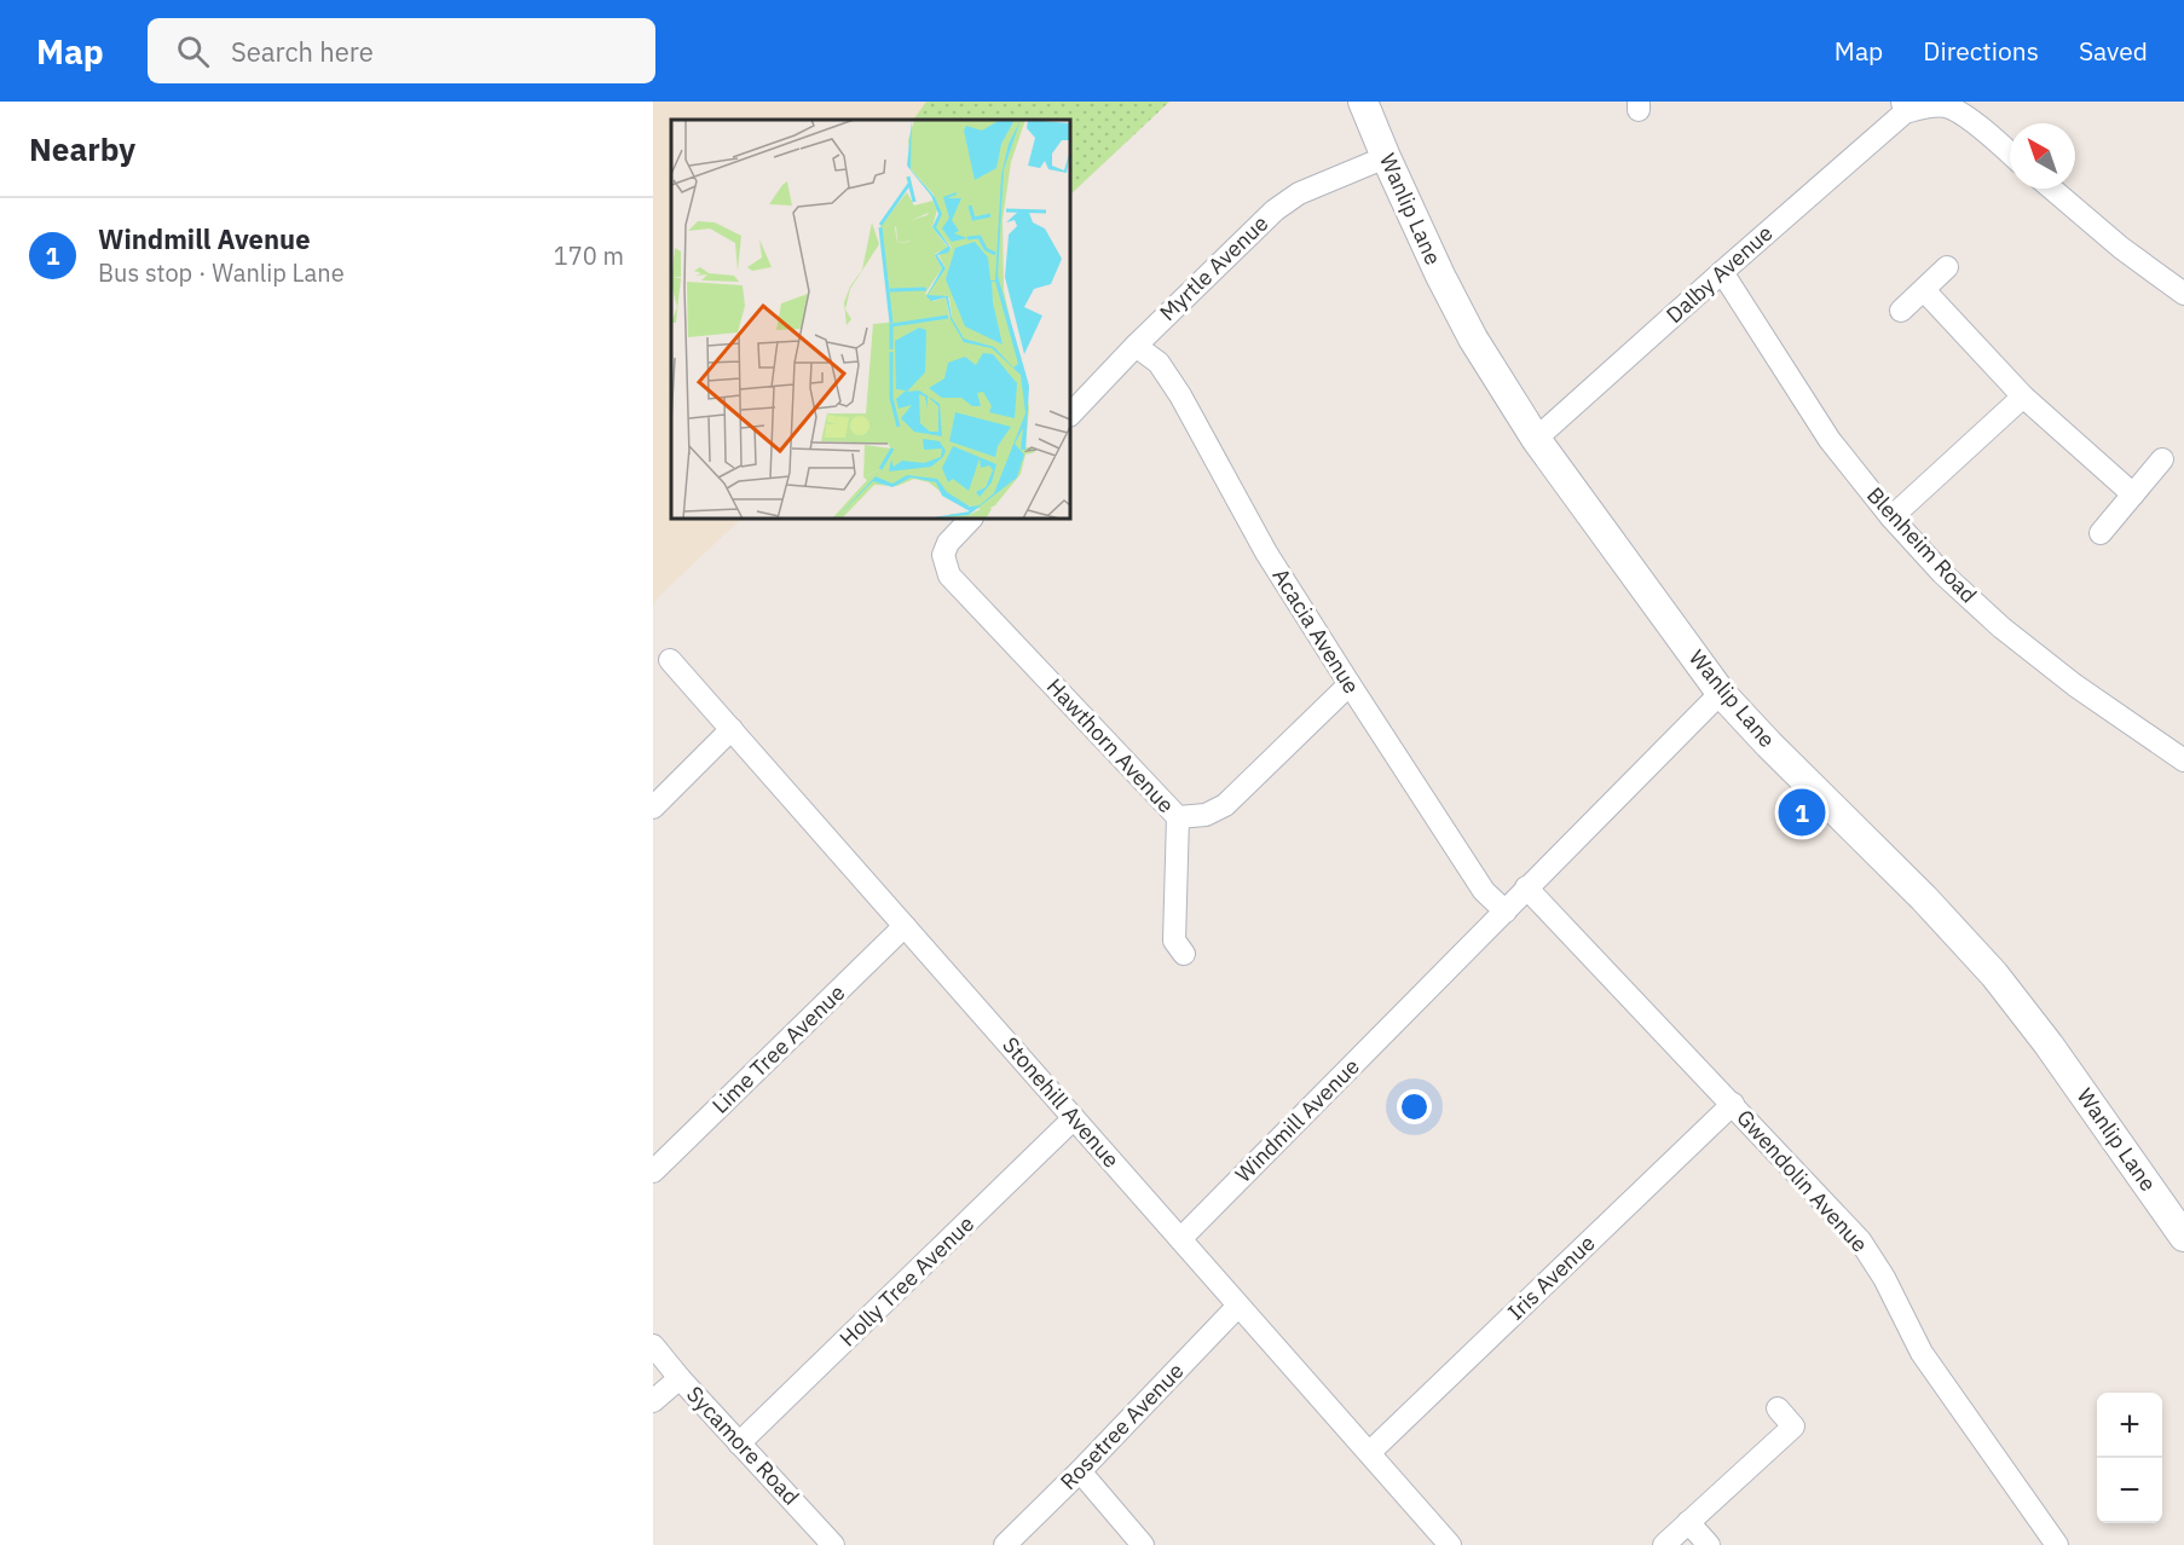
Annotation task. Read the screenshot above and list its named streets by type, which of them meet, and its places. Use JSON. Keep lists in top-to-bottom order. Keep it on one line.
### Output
{"streets":{"street":["Wanlip Lane","Myrtle Avenue","Dalby Avenue","Blenheim Road","Acacia Avenue","Hawthorn Avenue","Lime Tree Avenue","Stonehill Avenue","Windmill Avenue","Gwendolin Avenue","Iris Avenue","Holly Tree Avenue","Rosetree Avenue","Sycamore Road"]},"crossings":[["Wanlip Lane","Myrtle Avenue"],["Wanlip Lane","Dalby Avenue"],["Wanlip Lane","Windmill Avenue"],["Myrtle Avenue","Acacia Avenue"],["Dalby Avenue","Blenheim Road"],["Acacia Avenue","Hawthorn Avenue"],["Acacia Avenue","Windmill Avenue"],["Lime Tree Avenue","Stonehill Avenue"],["Stonehill Avenue","Windmill Avenue"],["Stonehill Avenue","Iris Avenue"],["Stonehill Avenue","Holly Tree Avenue"],["Stonehill Avenue","Rosetree Avenue"],["Windmill Avenue","Gwendolin Avenue"],["Gwendolin Avenue","Iris Avenue"],["Holly Tree Avenue","Sycamore Road"]],"north":"top left","page":{"header":"Map","search":"Search here","nav":["Map","Directions","Saved"],"heading":"Nearby","list":[{"mark":"1","name":"Windmill Avenue","note":"Bus stop · Wanlip Lane","value":"170 m"}],"pins":"1","map_buttons":["+","−"]}}
